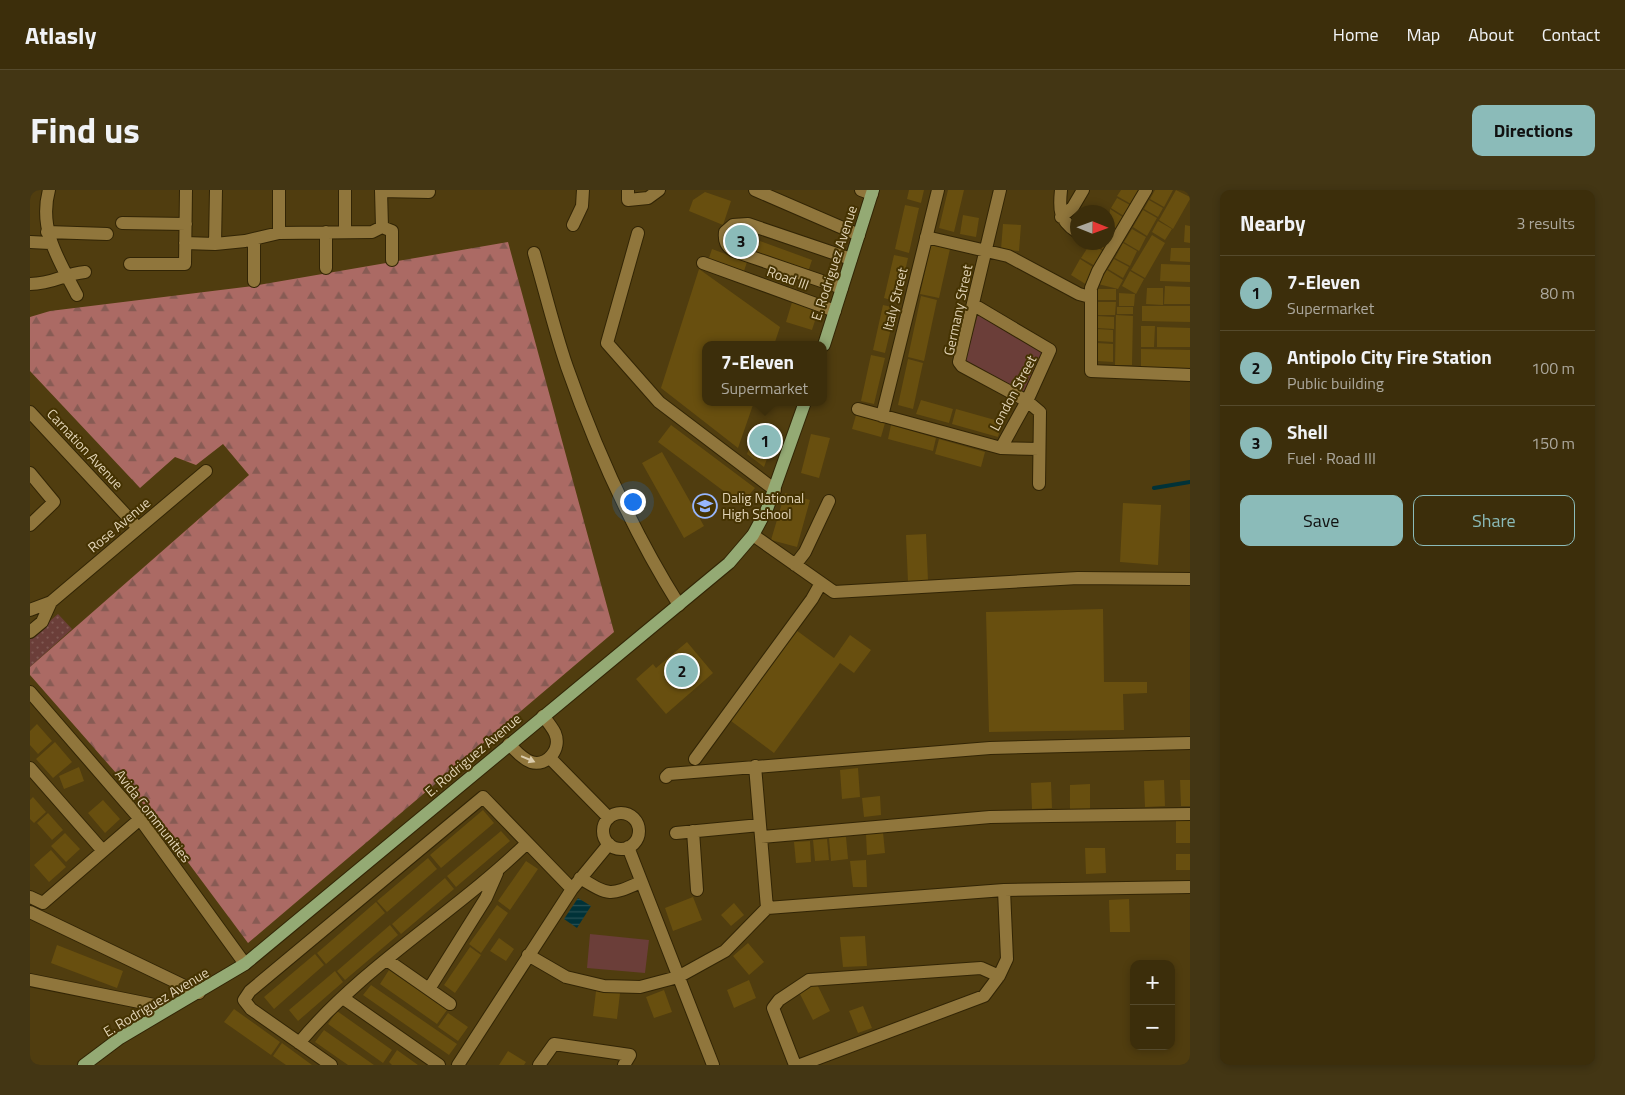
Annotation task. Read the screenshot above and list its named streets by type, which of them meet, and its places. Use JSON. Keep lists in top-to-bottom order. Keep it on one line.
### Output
{"streets":{"main road":["E. Rodriguez Avenue"],"street":["Road III","Italy Street","Germany Street","London Street","Carnation Avenue","Rose Avenue","Avida Communities"]},"crossings":[["E. Rodriguez Avenue","Road III"],["E. Rodriguez Avenue","Avida Communities"],["Germany Street","London Street"],["Carnation Avenue","Rose Avenue"]],"places":{"school or university":["Dalig National High School"]},"north":"right","page":{"header":"Atlasly","nav":["Home","Map","About","Contact"],"title":"Find us","buttons":["Directions",["Save","Share"]],"heading":["Nearby","3 results"],"pins":["3","1","2"],"list":[{"mark":"1","name":"7-Eleven","note":"Supermarket","value":"80 m"},{"mark":"2","name":"Antipolo City Fire Station","note":"Public building","value":"100 m"},{"mark":"3","name":"Shell","note":"Fuel · Road III","value":"150 m"}],"popup":["7-Eleven","Supermarket"],"map_buttons":["+","−"]}}
